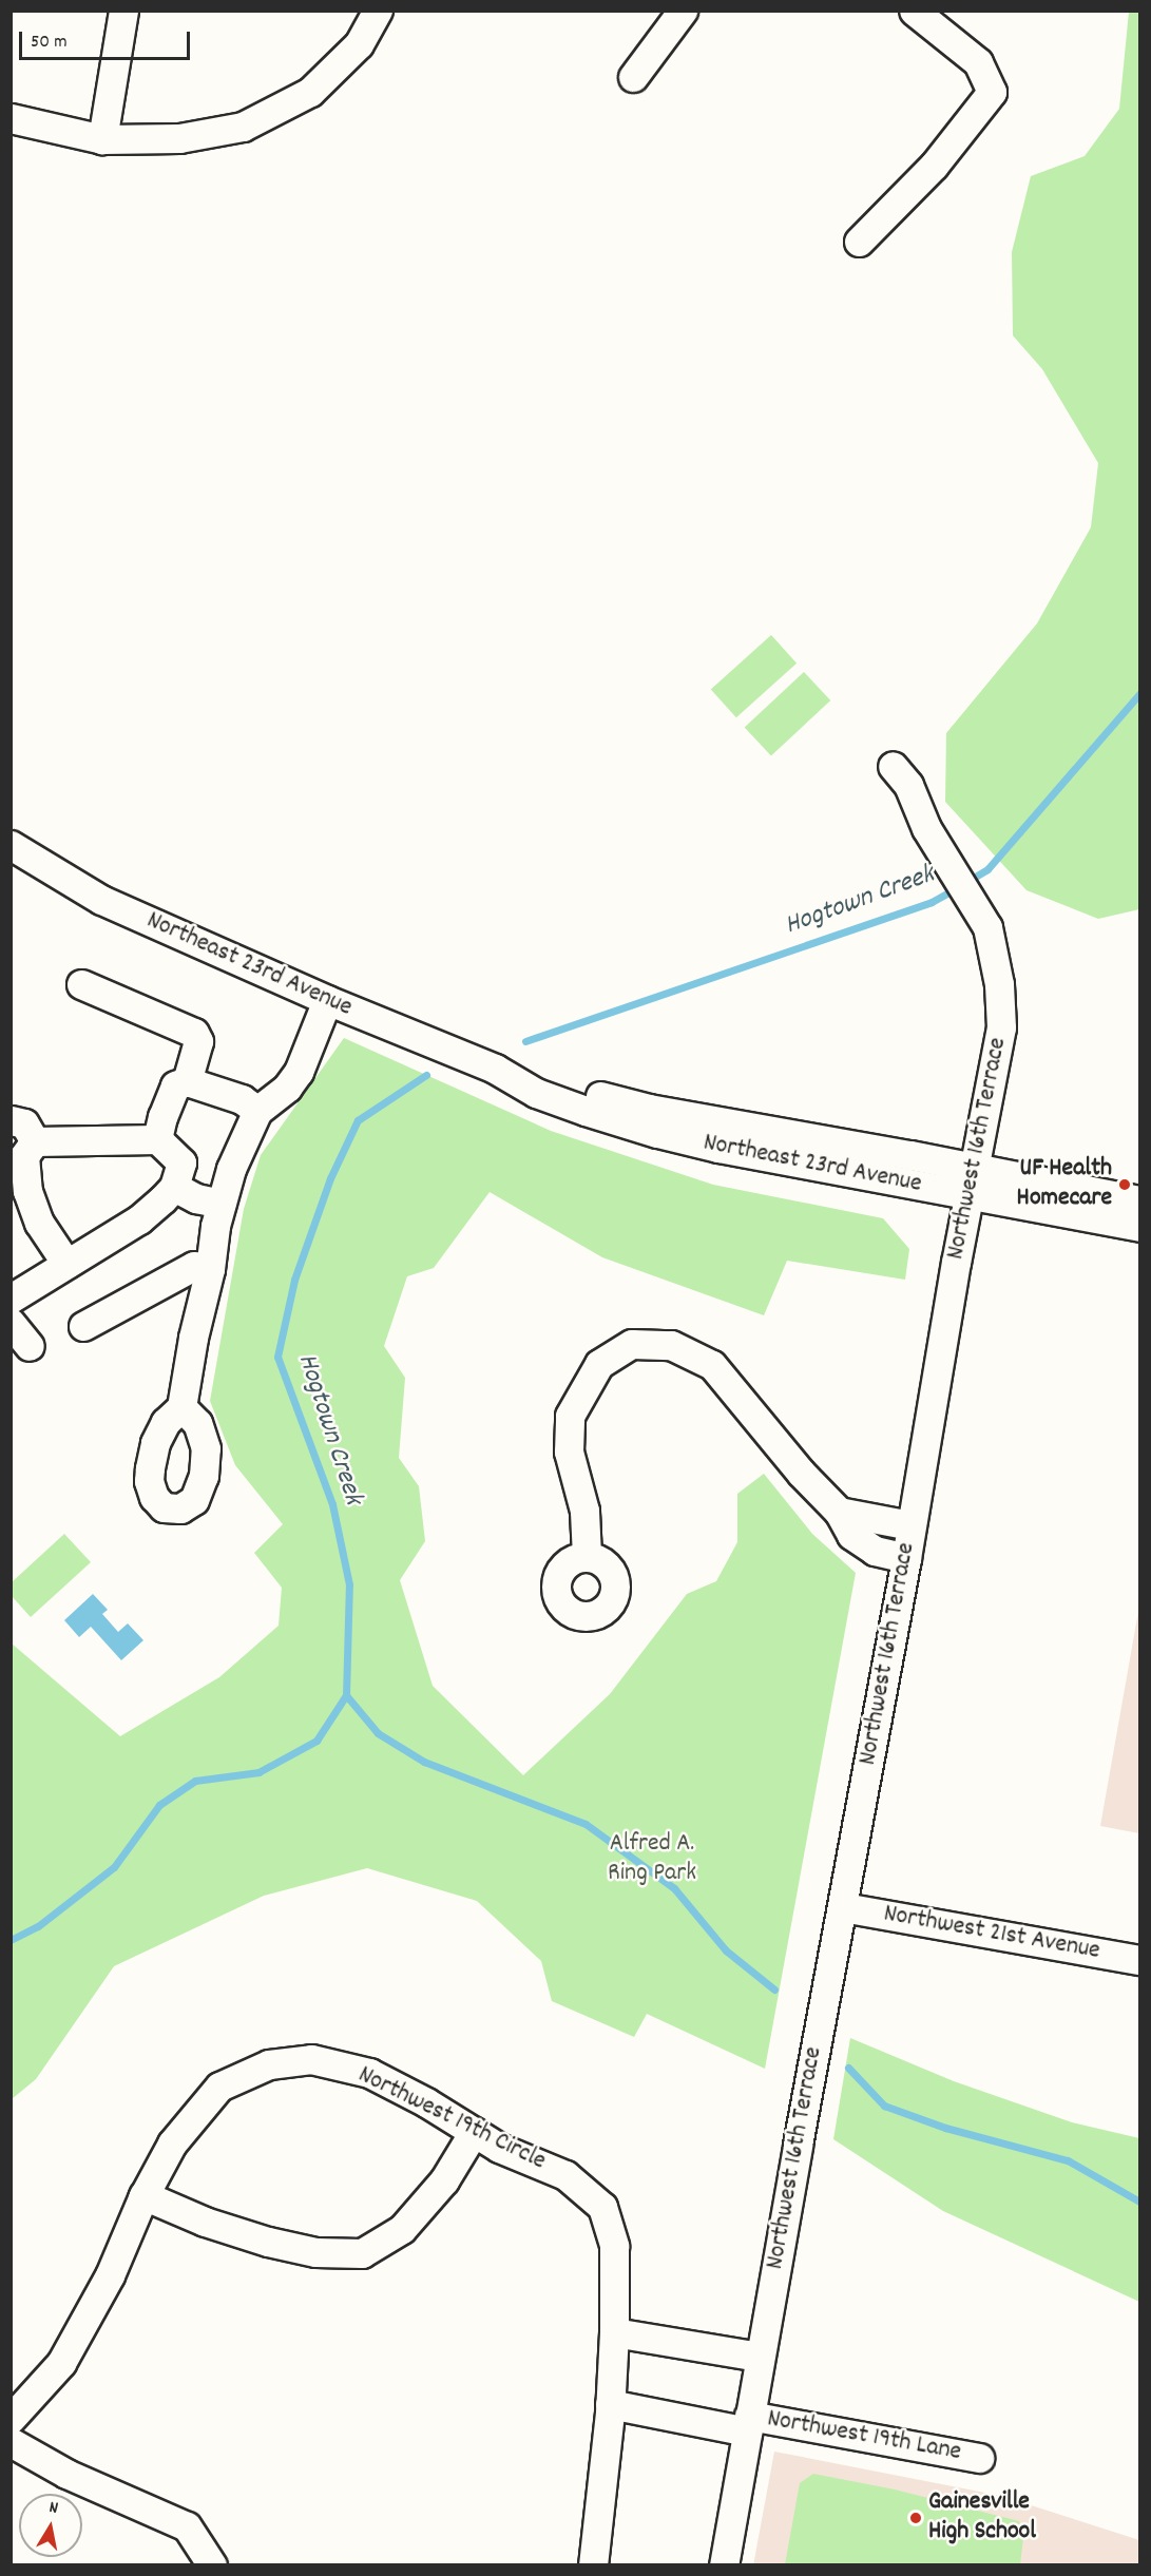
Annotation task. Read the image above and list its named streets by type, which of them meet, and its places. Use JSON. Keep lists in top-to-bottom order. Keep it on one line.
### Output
{"streets":{"street":["Northeast 23rd Avenue","Northwest 16th Terrace","Northwest 21st Avenue","Northwest 19th Circle","Northwest 19th Lane"]},"crossings":[["Northeast 23rd Avenue","Northwest 16th Terrace"],["Northwest 16th Terrace","Northwest 21st Avenue"],["Northwest 16th Terrace","Northwest 19th Lane"]],"water":["Hogtown Creek"],"parks":["Alfred A. Ring Park"],"places":["UF Health Homecare","Gainesville High School"],"scale_bar":"50 m","north":"top"}
